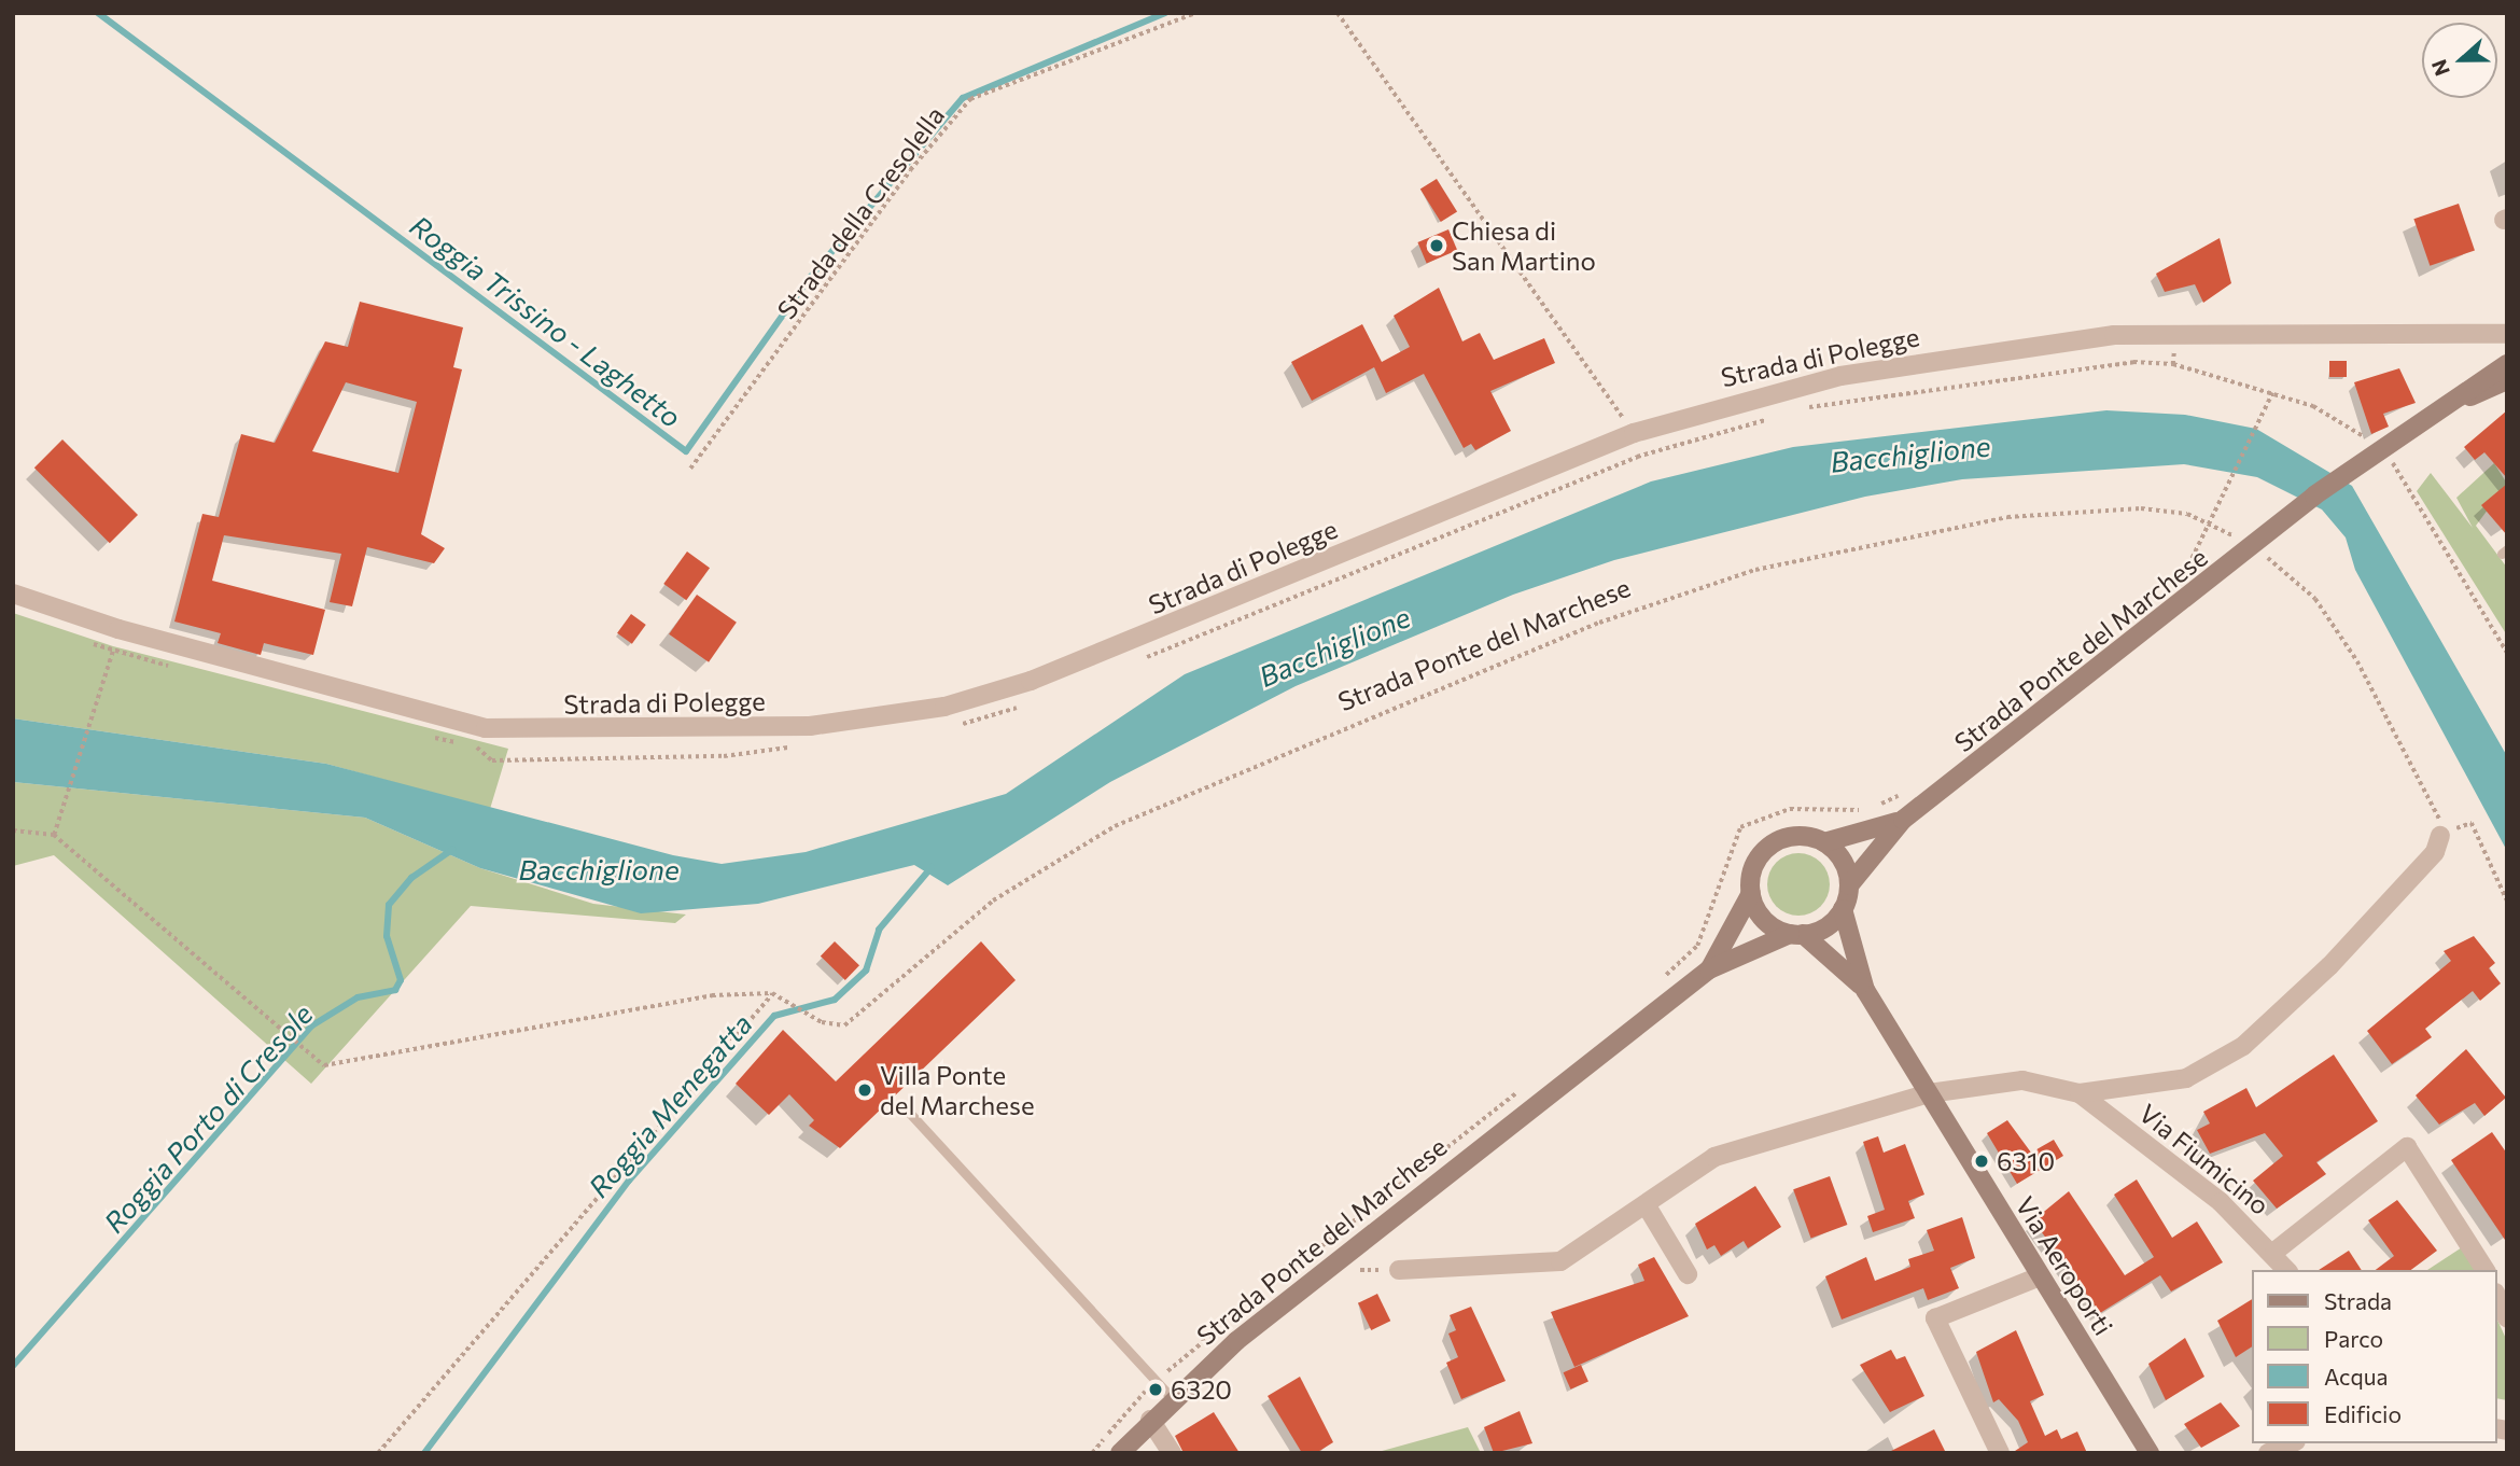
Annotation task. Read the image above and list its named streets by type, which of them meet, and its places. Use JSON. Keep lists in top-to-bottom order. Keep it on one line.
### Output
{"streets":{"main road":["Strada Ponte del Marchese","Via Aeroporti"],"street":["Strada di Polegge","Via Fiumicino"],"path":["Strada della Cresolella"]},"crossings":[["Strada Ponte del Marchese","Via Aeroporti"]],"water":["Roggia Trissino - Laghetto","Bacchiglione","Roggia Menegatta","Roggia Porto di Cresole"],"places":["Chiesa di San Martino","Villa Ponte del Marchese","6310","6320"],"legend":["Strada","Parco","Acqua","Edificio"],"north":"left"}
